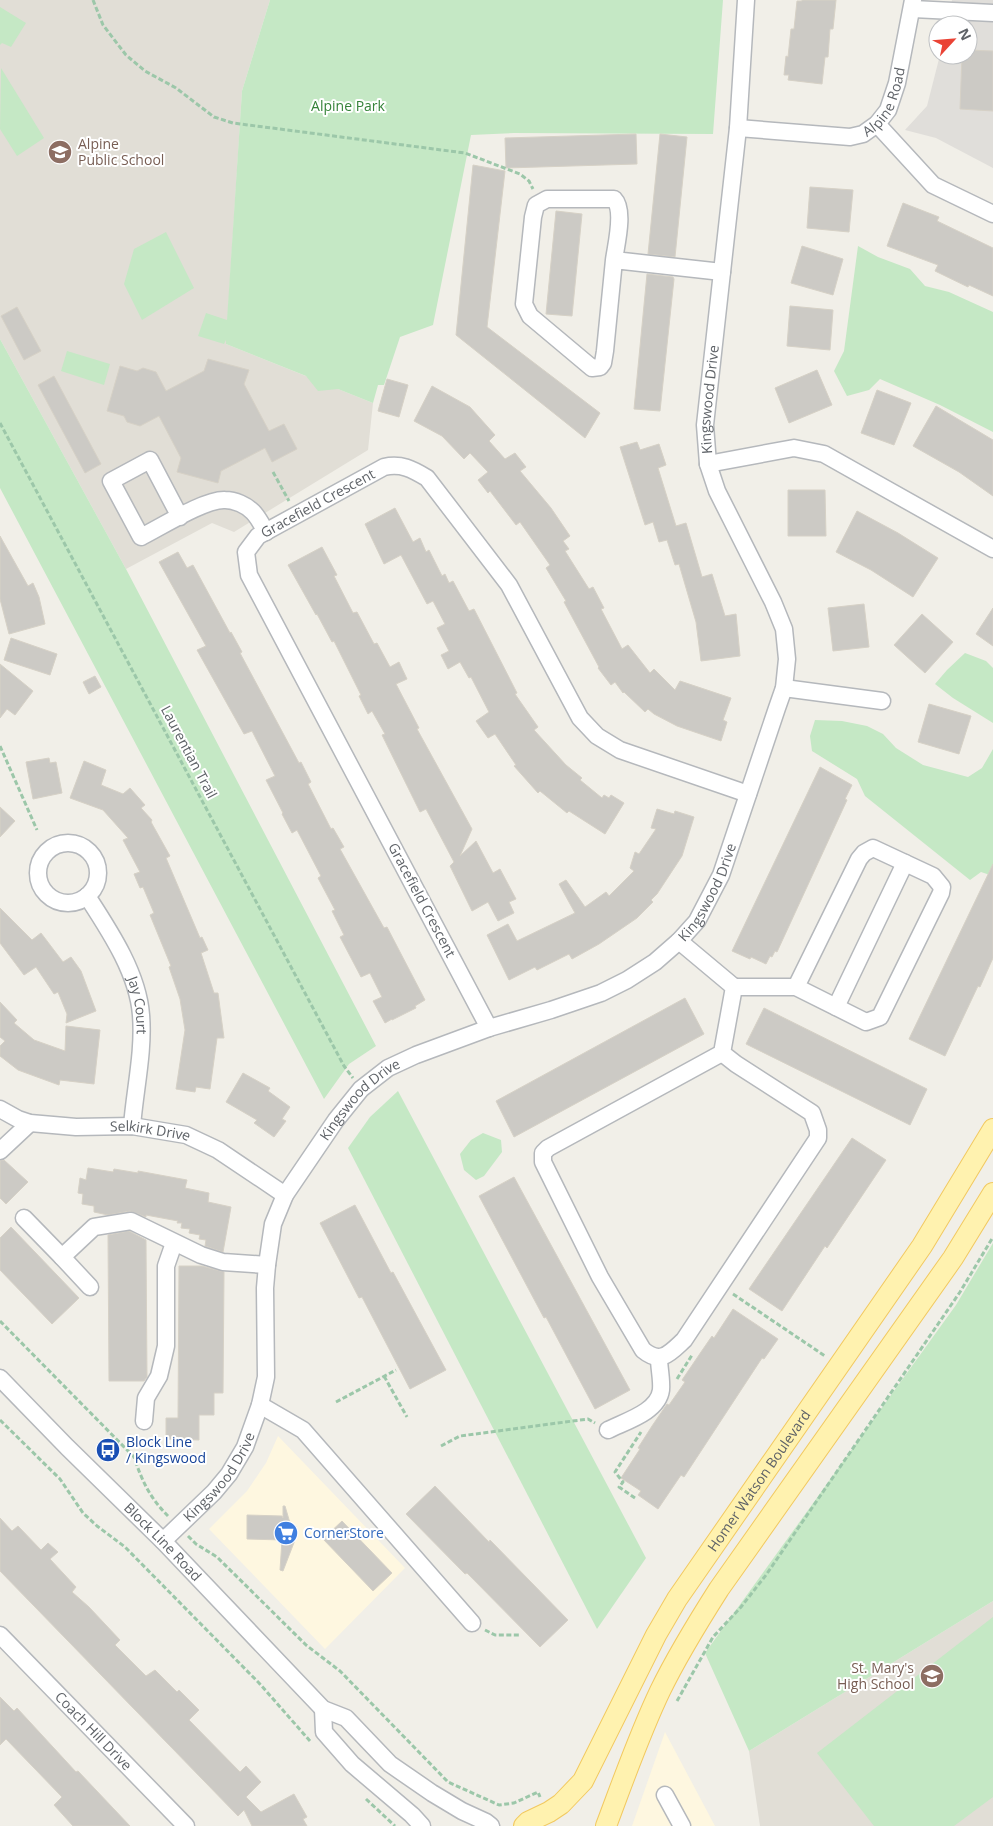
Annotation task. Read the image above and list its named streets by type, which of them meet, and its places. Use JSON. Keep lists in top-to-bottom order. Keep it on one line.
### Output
{"streets":{"main road":["Homer Watson Boulevard"],"street":["Alpine Road","Kingswood Drive","Gracefield Crescent","Jay Court","Selkirk Drive","Block Line Road","Coach Hill Drive"],"path":["Laurentian Trail"]},"crossings":[["Alpine Road","Kingswood Drive"],["Kingswood Drive","Gracefield Crescent"],["Kingswood Drive","Laurentian Trail"],["Kingswood Drive","Selkirk Drive"],["Kingswood Drive","Block Line Road"],["Jay Court","Selkirk Drive"]],"parks":["Alpine Park"],"places":{"school or university":["Alpine Public School","St. Mary's High School"],"bus stop":["Block Line / Kingswood"],"supermarket":["CornerStore"]},"north":"top right"}
